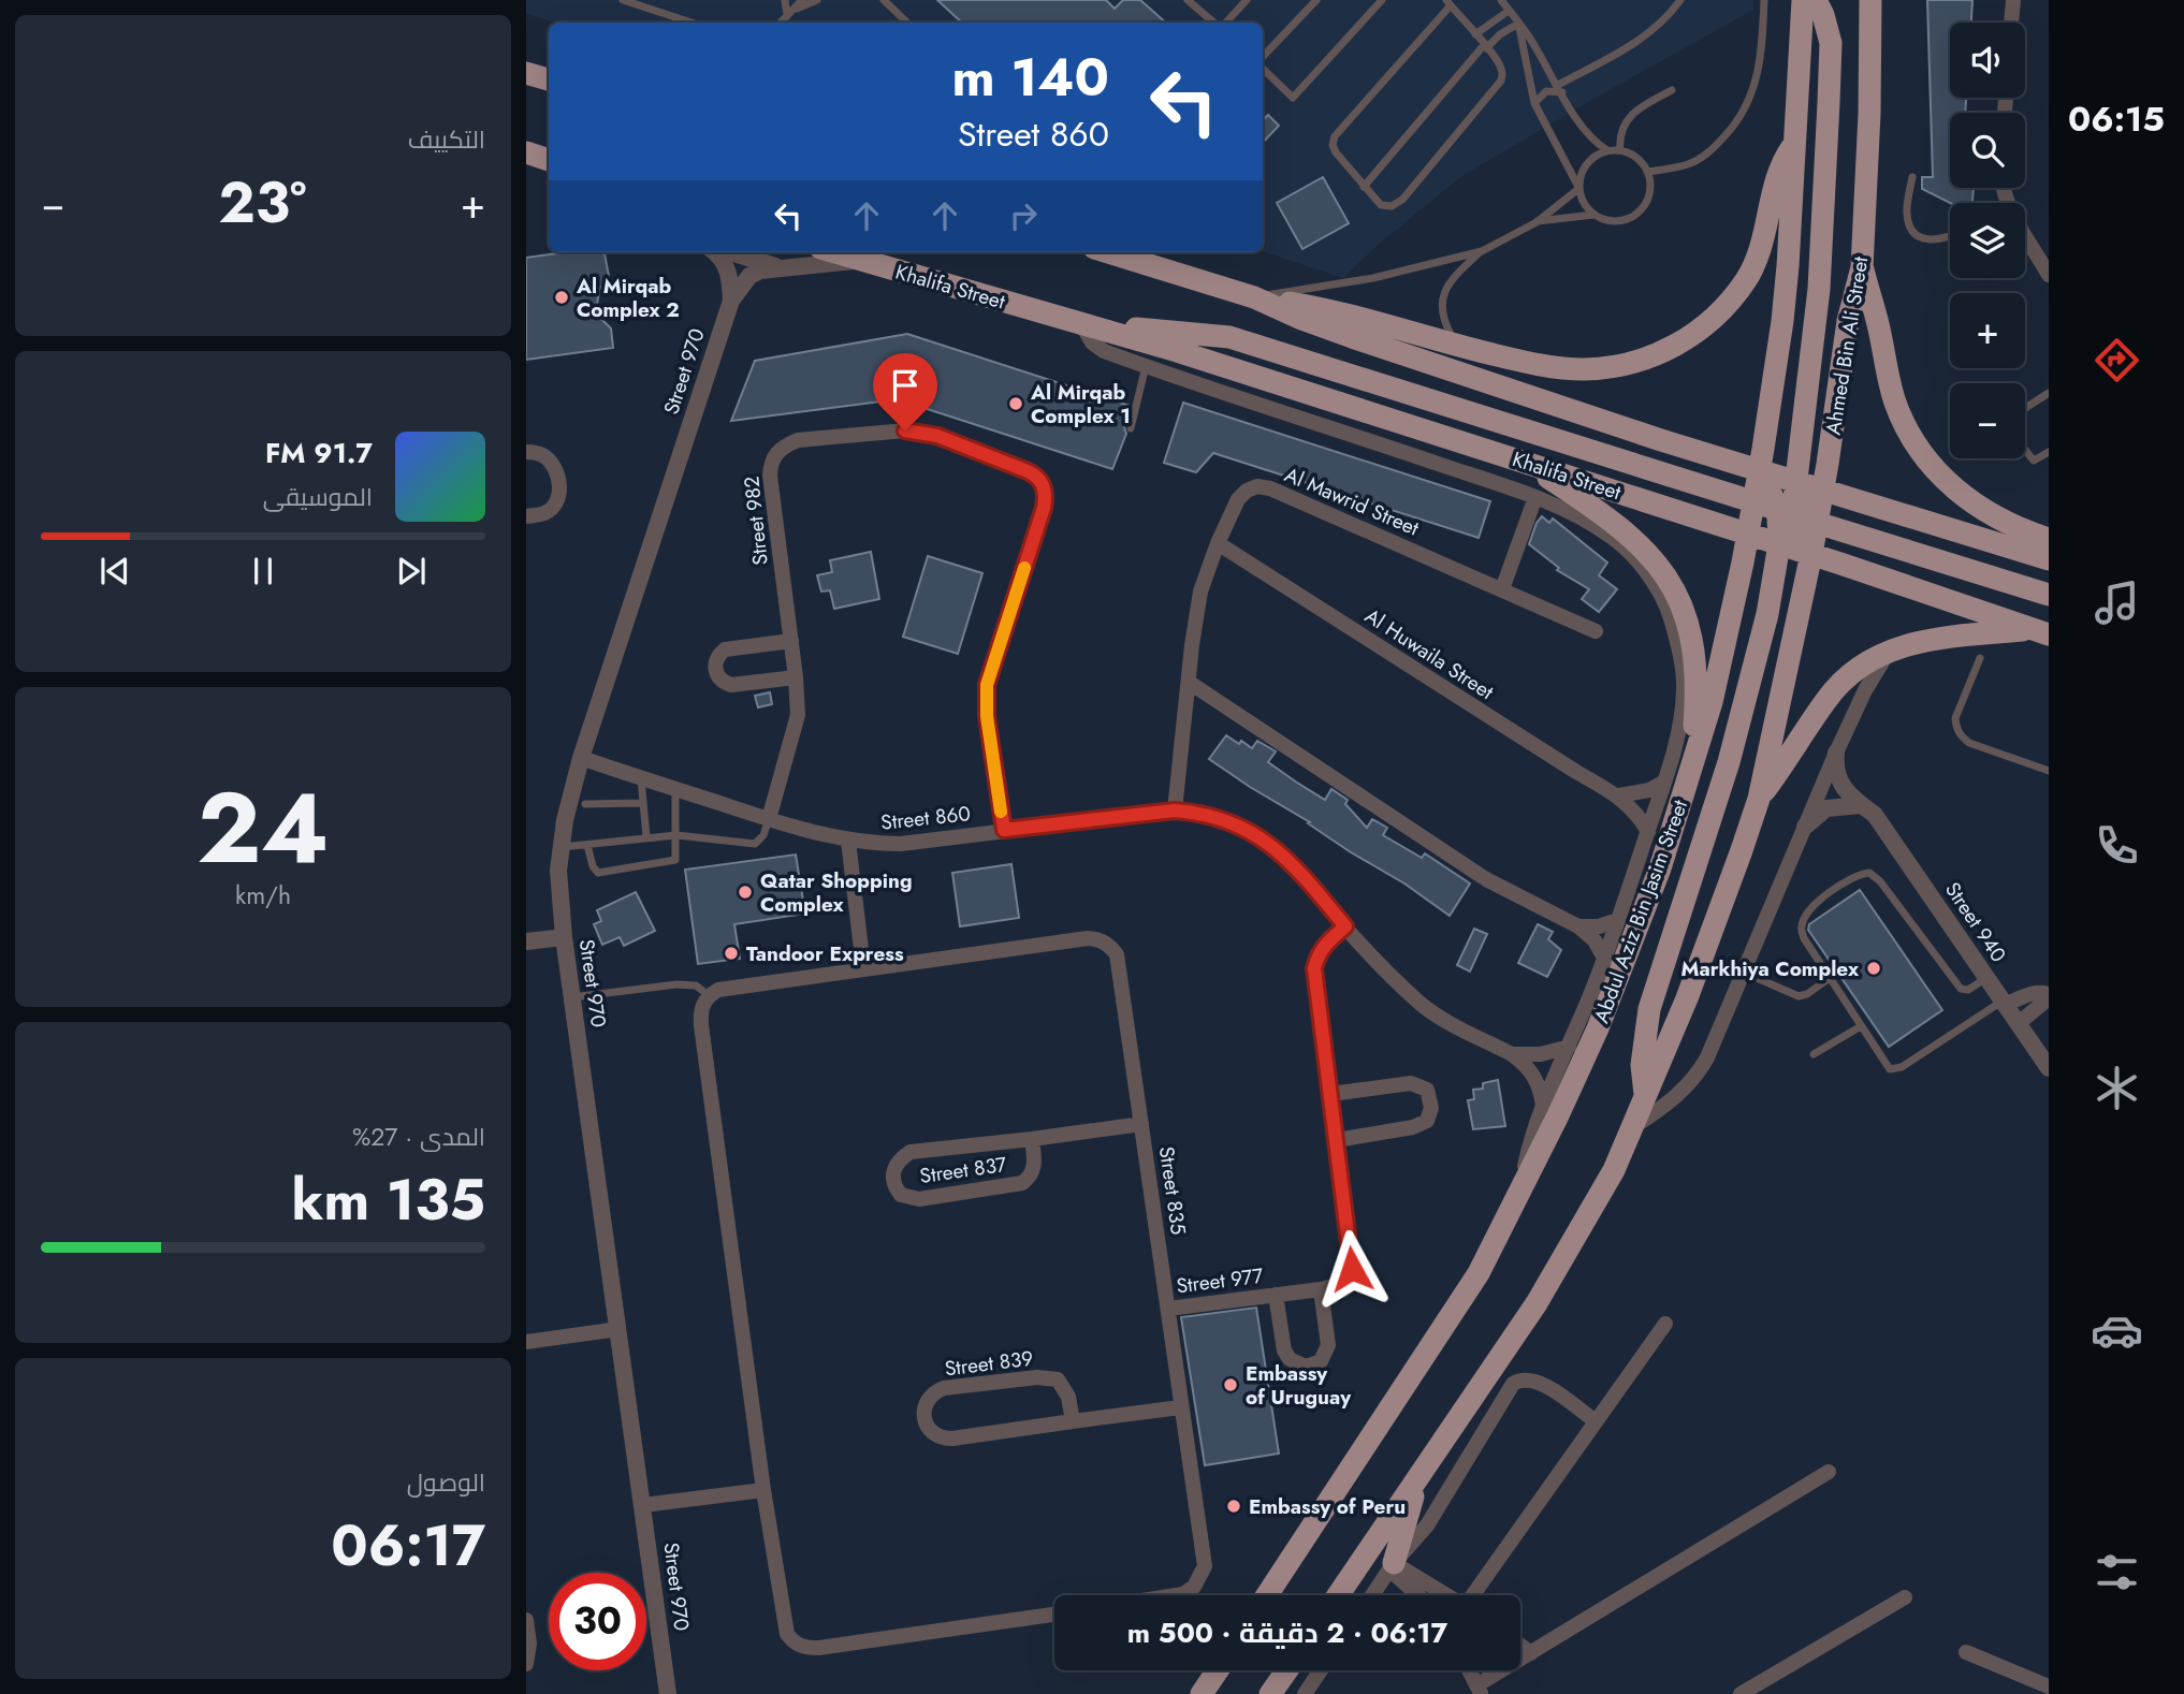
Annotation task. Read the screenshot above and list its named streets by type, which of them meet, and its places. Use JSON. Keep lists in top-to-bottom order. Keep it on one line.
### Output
{"streets":{"main road":["Khalifa Street","Ahmed Bin Ali Street","Abdul Aziz Bin Jasim Street"],"street":["Street 970","Al Mawrid Street","Street 982","Al Huwaila Street","Street 860","Street 940","Street 837","Street 835","Street 977","Street 839"]},"crossings":[["Khalifa Street","Ahmed Bin Ali Street"],["Khalifa Street","Street 970"],["Khalifa Street","Abdul Aziz Bin Jasim Street"],["Street 970","Street 860"],["Al Mawrid Street","Al Huwaila Street"],["Al Mawrid Street","Street 860"],["Street 982","Street 860"],["Al Huwaila Street","Abdul Aziz Bin Jasim Street"],["Street 860","Abdul Aziz Bin Jasim Street"],["Street 860","Street 977"],["Street 837","Street 835"],["Street 835","Street 977"],["Street 835","Street 839"]],"places":["Al Mirqab Complex 2","Al Mirqab Complex 1","Qatar Shopping Complex","Tandoor Express","Markhiya Complex","Embassy of Uruguay","Embassy of Peru"],"page":{"tabs":"06:15","tile":["التكييف",["24","km/h"],["المدى · 27%","135 km"],["الوصول","06:17"]],"map_buttons":["+","−"],"turn":["140 m","Street 860"],"heat":["−","23°","+"],"song":["91.7 FM","الموسيقى"],"limit":"30","trip":"06:17 · 2 دقيقة · 500 m"}}
